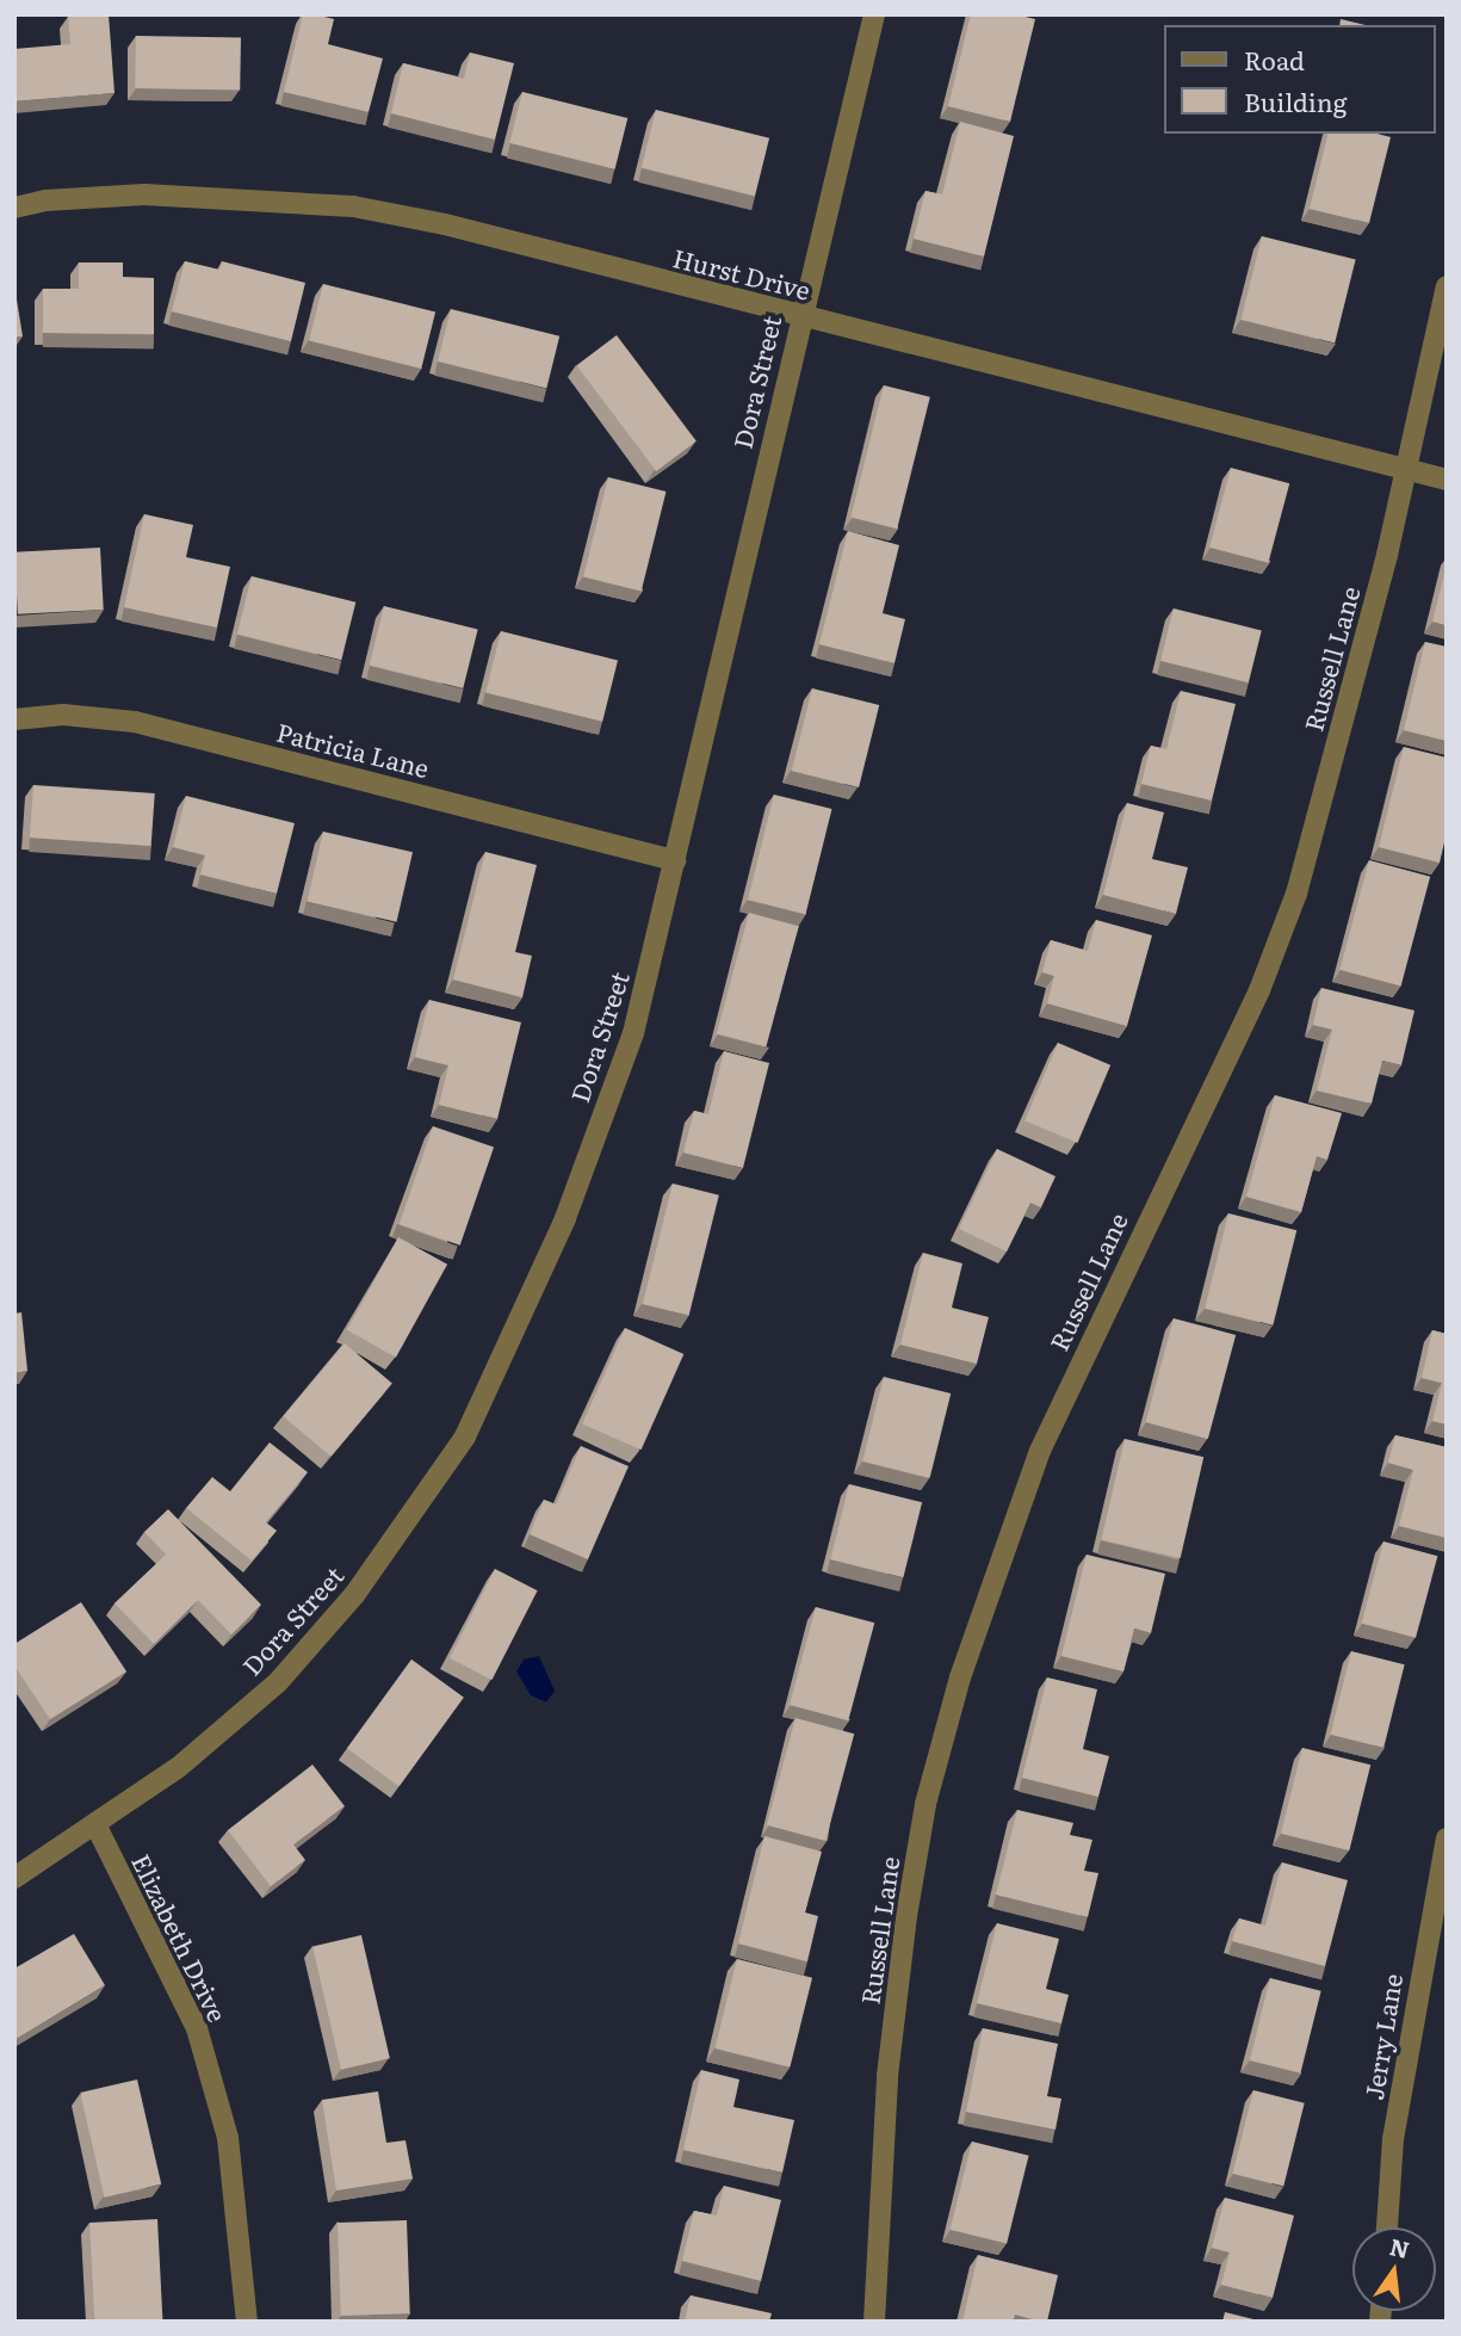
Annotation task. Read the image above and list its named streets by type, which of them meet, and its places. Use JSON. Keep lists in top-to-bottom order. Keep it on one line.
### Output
{"streets":{"street":["Hurst Drive","Dora Street","Russell Lane","Patricia Lane","Elizabeth Drive","Jerry Lane"]},"crossings":[["Hurst Drive","Dora Street"],["Hurst Drive","Russell Lane"],["Dora Street","Patricia Lane"],["Dora Street","Elizabeth Drive"]],"legend":["Road","Building"],"north":"top"}
